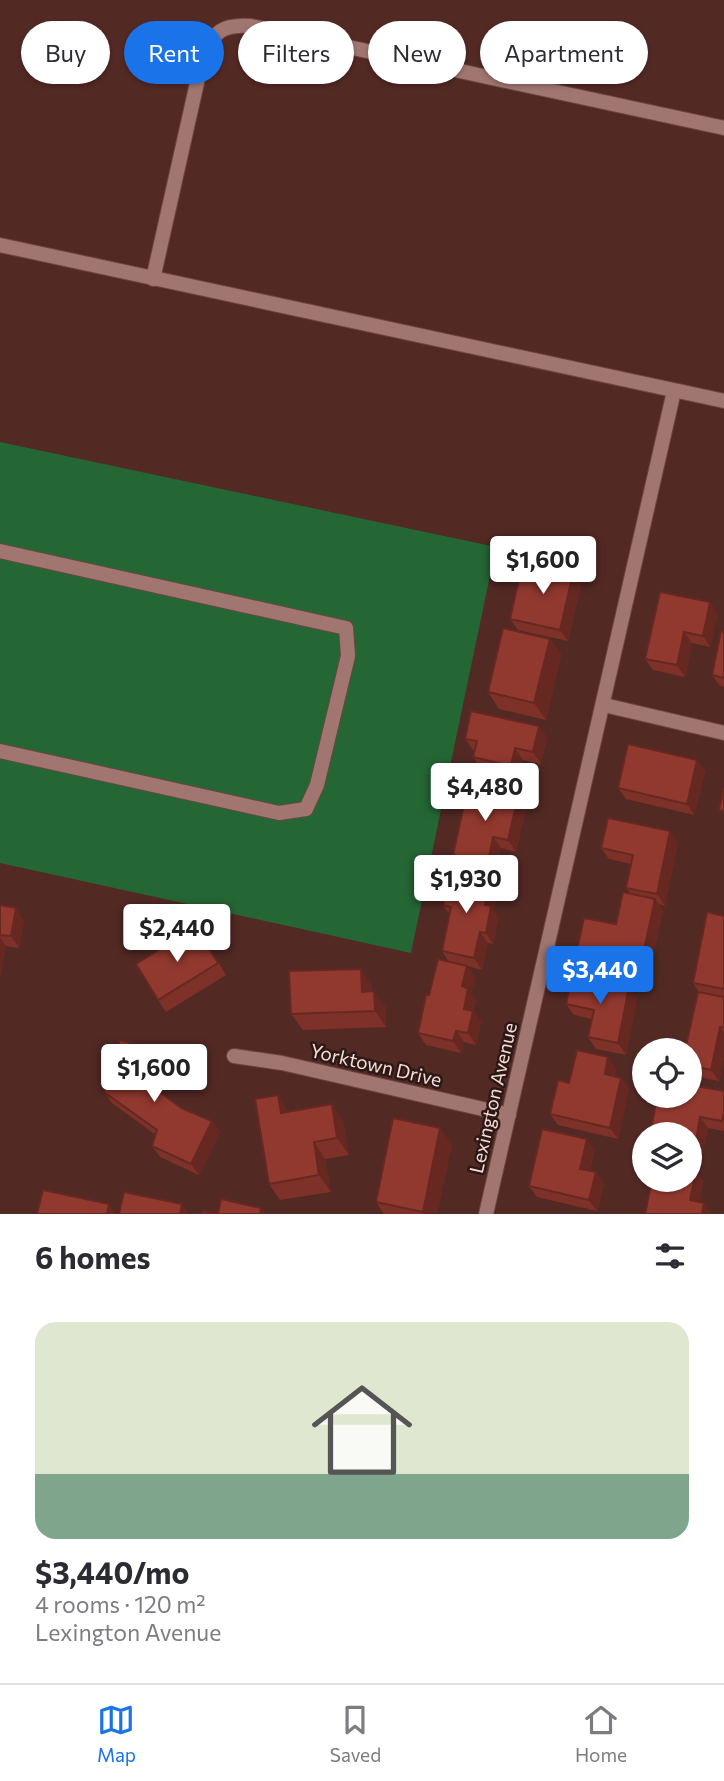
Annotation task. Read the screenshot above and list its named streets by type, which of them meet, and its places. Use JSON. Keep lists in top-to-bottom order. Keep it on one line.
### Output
{"streets":{"street":["Yorktown Drive","Lexington Avenue"]},"crossings":[["Yorktown Drive","Lexington Avenue"]],"page":{"chip":["Buy","Rent","Filters","New","Apartment"],"price":["$1,600","$4,480","$1,930","$2,440","$3,440","$1,600"],"heading":"6 homes","list":[{"name":"$3,440/mo","note":"4 rooms · 120 m² · Lexington Avenue"}],"tabs":["Map","Saved","Home"]}}
